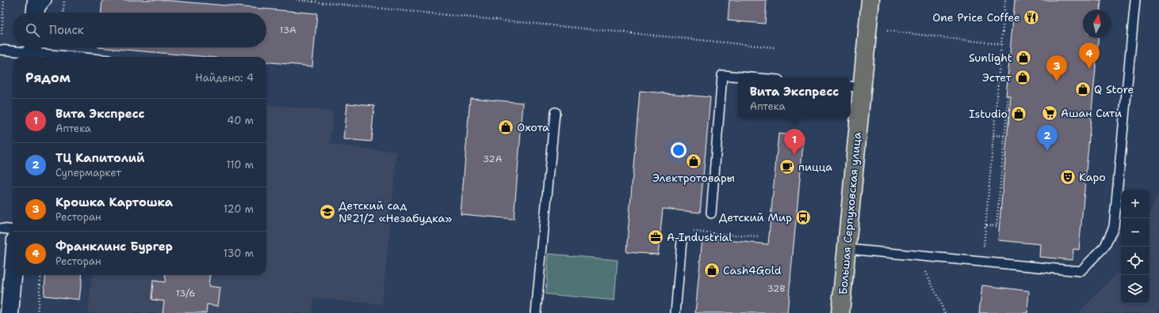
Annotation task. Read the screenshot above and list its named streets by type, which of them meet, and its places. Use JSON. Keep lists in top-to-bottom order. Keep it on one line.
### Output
{"streets":{"main road":["Большая Серпуховская улица"]},"places":{"restaurant":["One Price Coffee"],"shop":["Sunlight","Эстет","Q Store","Istudio","Охота","Электротовары","Cash4Gold"],"supermarket":["Ашан Сити"],"cafe":["пицца"],"theatre":["Каро"],"school or university":["Детский сад №21/2 «Незабудка»"],"bus stop":["Детский Мир"],"office":["A-Industrial"]},"house_numbers":["13А","32А","32В","13/6"],"north":"top","page":{"search":"Поиск","pins":["4","3","2","1"],"heading":["Рядом","Найдено: 4"],"popup":["Вита Экспресс","Аптека"],"list":[{"mark":"1","name":"Вита Экспресс","note":"Аптека","value":"40 m"},{"mark":"2","name":"ТЦ Капитолий","note":"Супермаркет","value":"110 m"},{"mark":"3","name":"Крошка Картошка","note":"Ресторан","value":"120 m"},{"mark":"4","name":"Франклинс Бургер","note":"Ресторан","value":"130 m"}],"map_buttons":["+","−"]}}
